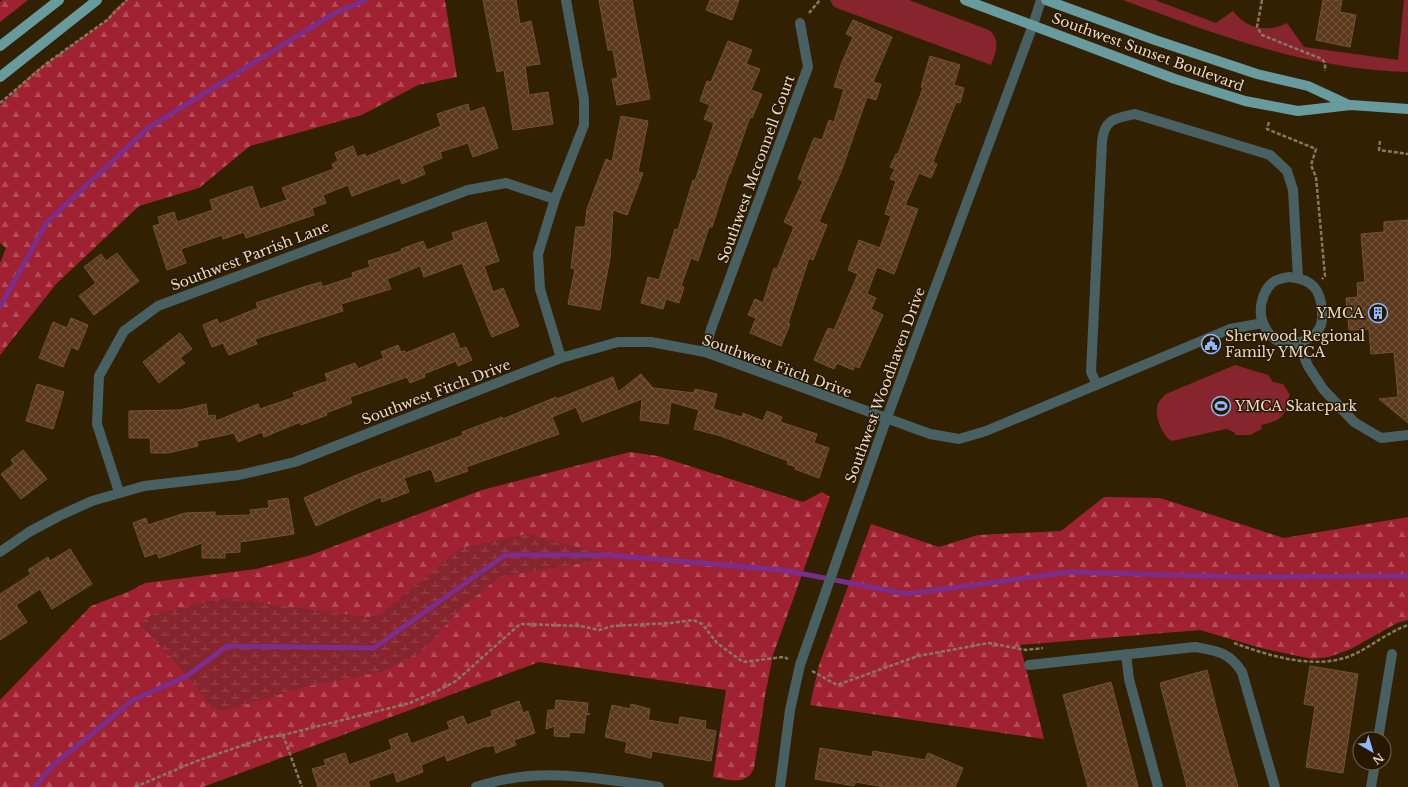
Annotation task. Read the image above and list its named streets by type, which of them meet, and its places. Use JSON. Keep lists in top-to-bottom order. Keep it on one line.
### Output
{"streets":{"main road":["Southwest Sunset Boulevard"],"street":["Southwest Mcconnell Court","Southwest Parrish Lane","Southwest Fitch Drive","Southwest Woodhaven Drive"]},"crossings":[["Southwest Sunset Boulevard","Southwest Woodhaven Drive"],["Southwest Mcconnell Court","Southwest Fitch Drive"],["Southwest Parrish Lane","Southwest Fitch Drive"],["Southwest Fitch Drive","Southwest Woodhaven Drive"]],"places":{"building":["YMCA"],"public building":["Sherwood Regional Family YMCA"],"sports":["YMCA Skatepark"]},"north":"bottom right"}
